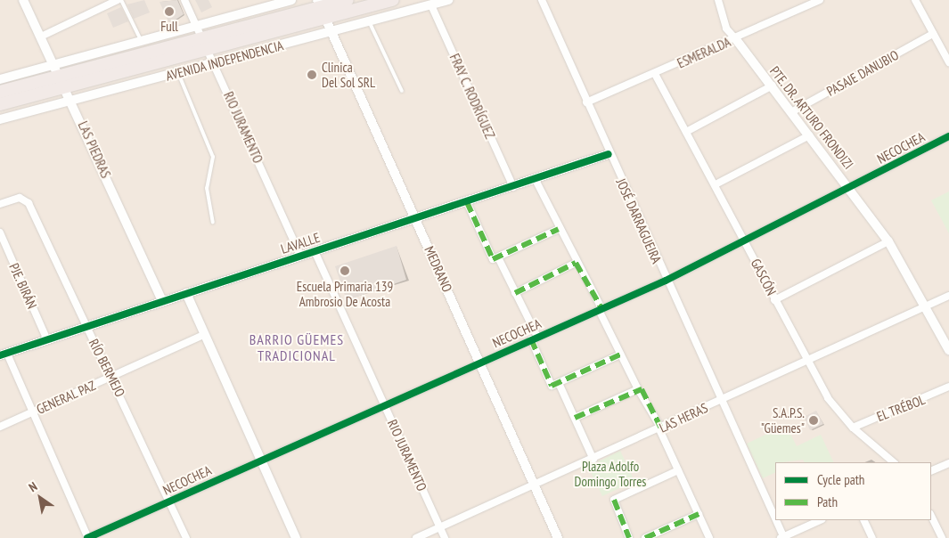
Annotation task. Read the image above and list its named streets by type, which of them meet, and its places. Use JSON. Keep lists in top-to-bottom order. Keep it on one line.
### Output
{"streets":{"highway":["AVENIDA INDEPENDENCIA"],"street":["ESMERALDA","PASAJE DANUBIO","FRAY C. RODRÍGUEZ","PTE. DR. ARTURO FRONDIZI","RIO JURAMENTO","NECOCHEA","LAS PIEDRAS","JOSÉ DARRAGUEIRA","LAVALLE","MEDRANO","GASCÓN","PJE. BIRÁN","RÍO BERMEJO","GENERAL PAZ","EL TRÉBOL","LAS HERAS"]},"crossings":[["ESMERALDA","PTE. DR. ARTURO FRONDIZI"],["ESMERALDA","JOSÉ DARRAGUEIRA"],["ESMERALDA","GASCÓN"],["AVENIDA INDEPENDENCIA","FRAY C. RODRÍGUEZ"],["AVENIDA INDEPENDENCIA","RIO JURAMENTO"],["AVENIDA INDEPENDENCIA","LAS PIEDRAS"],["AVENIDA INDEPENDENCIA","MEDRANO"],["PASAJE DANUBIO","PTE. DR. ARTURO FRONDIZI"],["FRAY C. RODRÍGUEZ","LAVALLE"],["PTE. DR. ARTURO FRONDIZI","NECOCHEA"],["PTE. DR. ARTURO FRONDIZI","LAS HERAS"],["RIO JURAMENTO","NECOCHEA"],["RIO JURAMENTO","LAVALLE"],["RIO JURAMENTO","LAS HERAS"],["NECOCHEA","JOSÉ DARRAGUEIRA"],["NECOCHEA","MEDRANO"],["NECOCHEA","GASCÓN"],["NECOCHEA","RÍO BERMEJO"],["LAS PIEDRAS","LAVALLE"],["JOSÉ DARRAGUEIRA","LAVALLE"],["JOSÉ DARRAGUEIRA","LAS HERAS"],["LAVALLE","MEDRANO"],["LAVALLE","PJE. BIRÁN"],["LAVALLE","RÍO BERMEJO"],["MEDRANO","LAS HERAS"],["GASCÓN","EL TRÉBOL"],["GASCÓN","LAS HERAS"],["RÍO BERMEJO","GENERAL PAZ"]],"districts":["BARRIO GÜEMES TRADICIONAL"],"parks":["Plaza Adolfo Domingo Torres"],"places":["Full","Clinica Del Sol SRL","Escuela Primaria 139 Ambrosio De Acosta","S.A.P.S. \"Güemes\""],"legend":["Cycle path","Path"],"north":"top left"}
